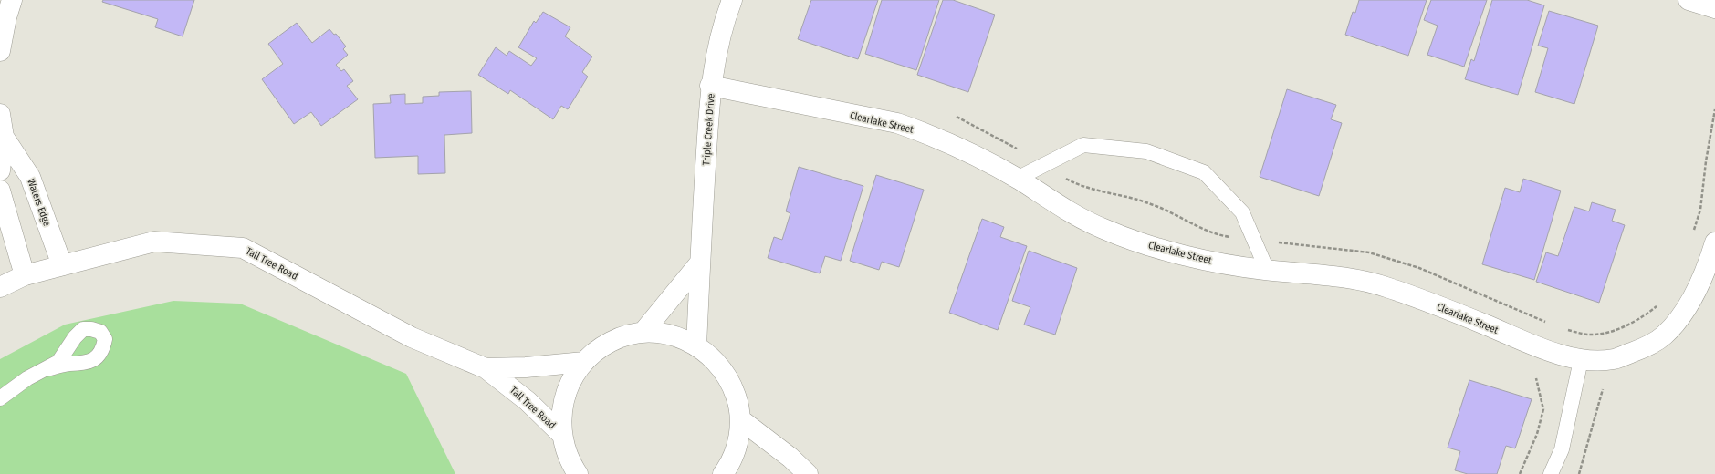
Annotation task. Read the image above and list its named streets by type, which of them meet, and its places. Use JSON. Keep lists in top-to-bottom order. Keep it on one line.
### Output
{"streets":{"street":["Clearlake Street","Triple Creek Drive","Waters Edge","Tall Tree Road"]},"crossings":[["Clearlake Street","Triple Creek Drive"],["Waters Edge","Tall Tree Road"]]}
